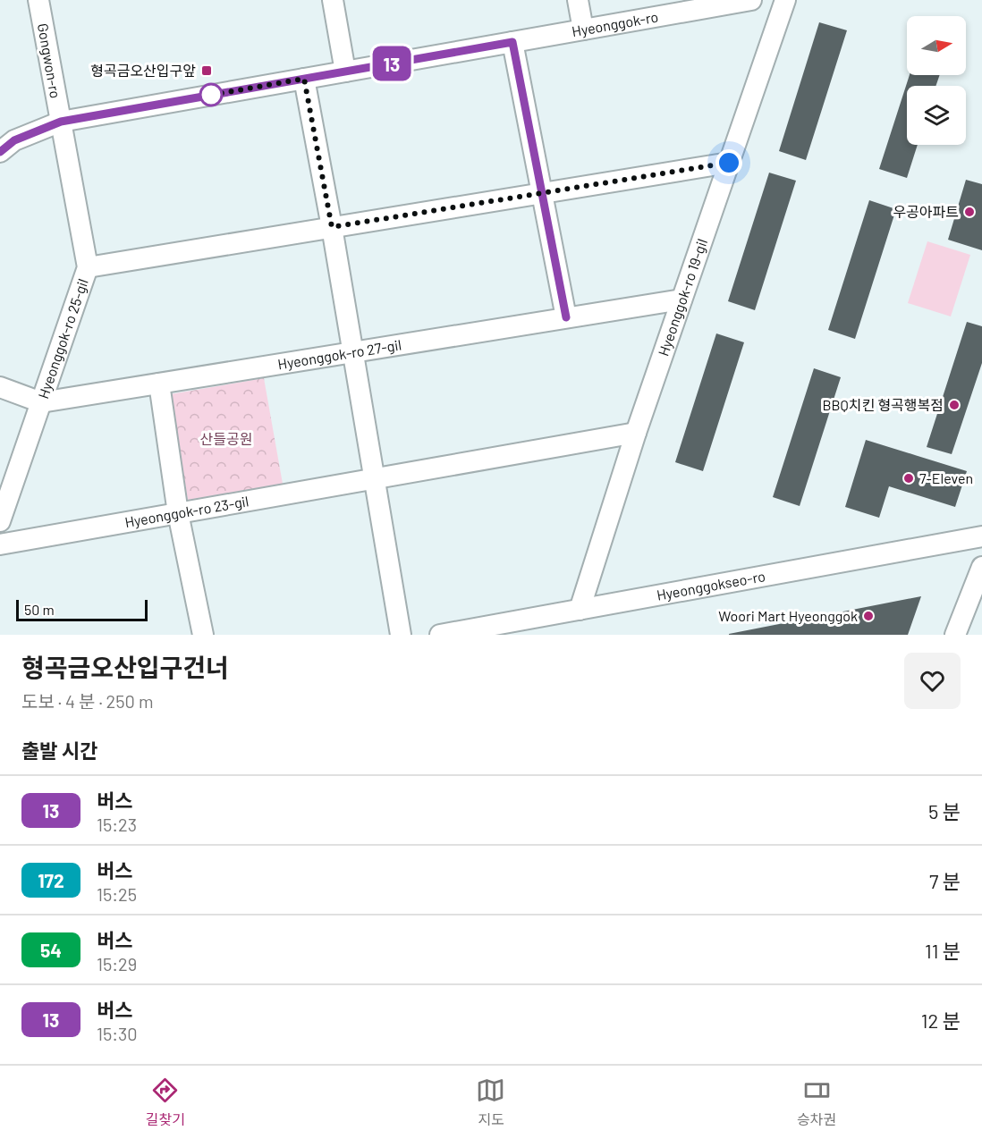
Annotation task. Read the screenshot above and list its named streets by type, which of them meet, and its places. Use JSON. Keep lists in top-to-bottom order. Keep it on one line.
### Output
{"streets":{"street":["Hyeonggok-ro","Gongwon-ro","Hyeonggok-ro 19-gil","Hyeonggok-ro 25-gil","Hyeonggok-ro 27-gil","Hyeonggok-ro 23-gil","Hyeonggokseo-ro"]},"crossings":[["Hyeonggok-ro","Gongwon-ro"],["Hyeonggok-ro","Hyeonggok-ro 25-gil"],["Gongwon-ro","Hyeonggok-ro 25-gil"],["Hyeonggok-ro 19-gil","Hyeonggok-ro 27-gil"],["Hyeonggok-ro 19-gil","Hyeonggokseo-ro"],["Hyeonggok-ro 25-gil","Hyeonggok-ro 27-gil"]],"parks":["산들공원"],"places":{"transit":["형곡금오산입구앞"],"other":["우공아파트","BBQ치킨 형곡행복점","7-Eleven","Woori Mart Hyeonggok"]},"lines":["bus line 13"],"scale_bar":"50 m","north":"right","page":{"on_map":"13","scale":"50 m","heading":[["형곡금오산입구건너","도보 · 4 분 · 250 m"],"출발 시간"],"list":[{"mark":"13","name":"버스","note":"15:23","value":"5 분"},{"mark":"172","name":"버스","note":"15:25","value":"7 분"},{"mark":"54","name":"버스","note":"15:29","value":"11 분"},{"mark":"13","name":"버스","note":"15:30","value":"12 분"}],"tabs":["길찾기","지도","승차권"]}}
